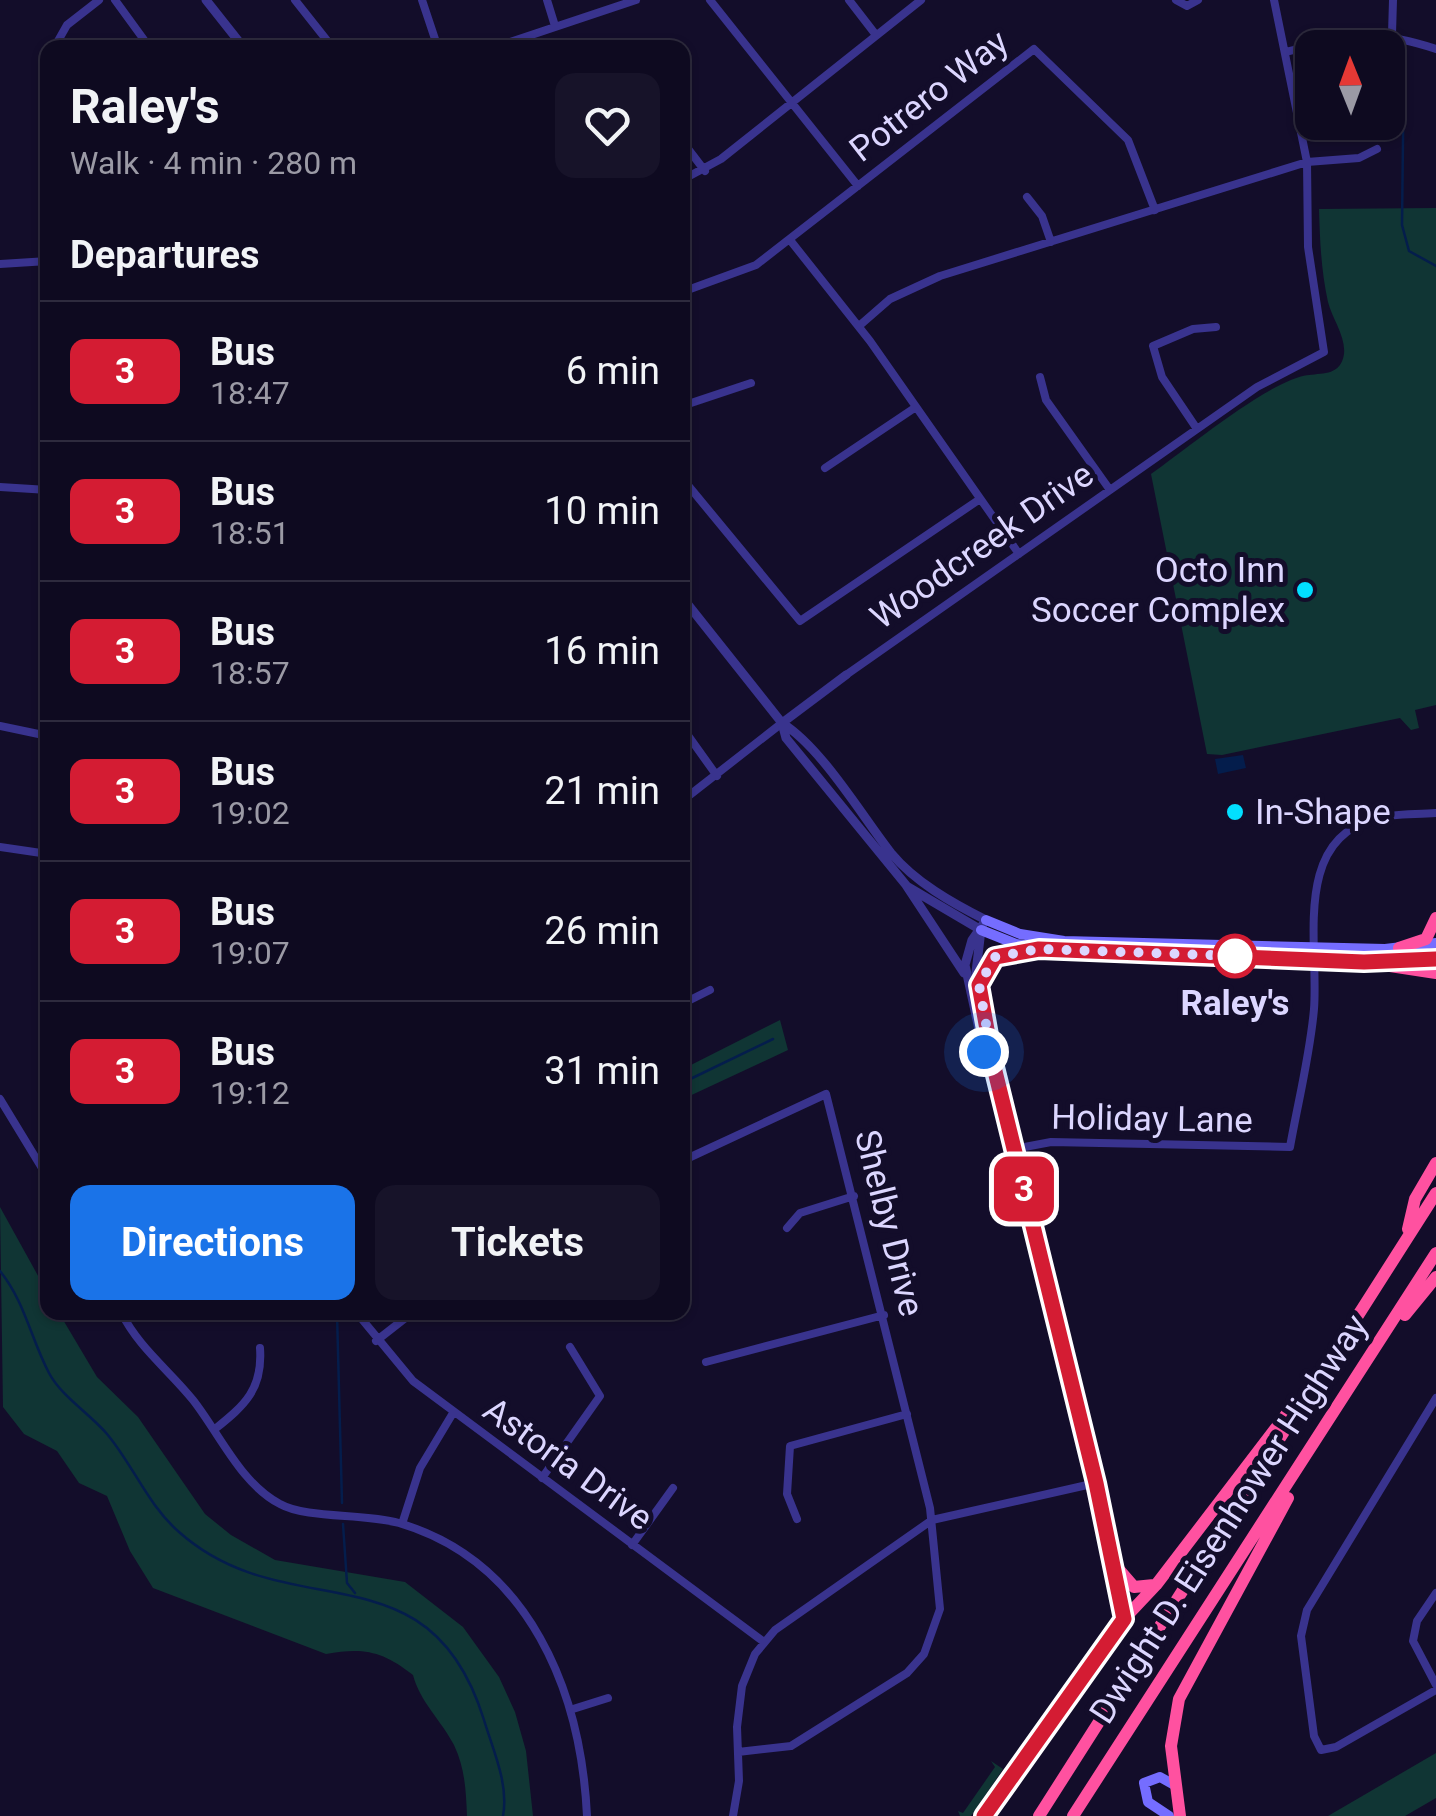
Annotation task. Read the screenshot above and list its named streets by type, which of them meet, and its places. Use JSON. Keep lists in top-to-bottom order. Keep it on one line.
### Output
{"streets":{"highway":["Dwight D. Eisenhower Highway"],"street":["Potrero Way","Woodcreek Drive","Holiday Lane","Shelby Drive","Astoria Drive"]},"places":["Octo Inn Soccer Complex","In-Shape","Raley's"],"lines":["bus line 3"],"north":"top","page":{"on_map":"3","heading":[["Raley's","Walk · 4 min · 280 m"],"Departures"],"list":[{"mark":"3","name":"Bus","note":"18:47","value":"6 min"},{"mark":"3","name":"Bus","note":"18:51","value":"10 min"},{"mark":"3","name":"Bus","note":"18:57","value":"16 min"},{"mark":"3","name":"Bus","note":"19:02","value":"21 min"},{"mark":"3","name":"Bus","note":"19:07","value":"26 min"},{"mark":"3","name":"Bus","note":"19:12","value":"31 min"}],"buttons":["Directions","Tickets"]}}
